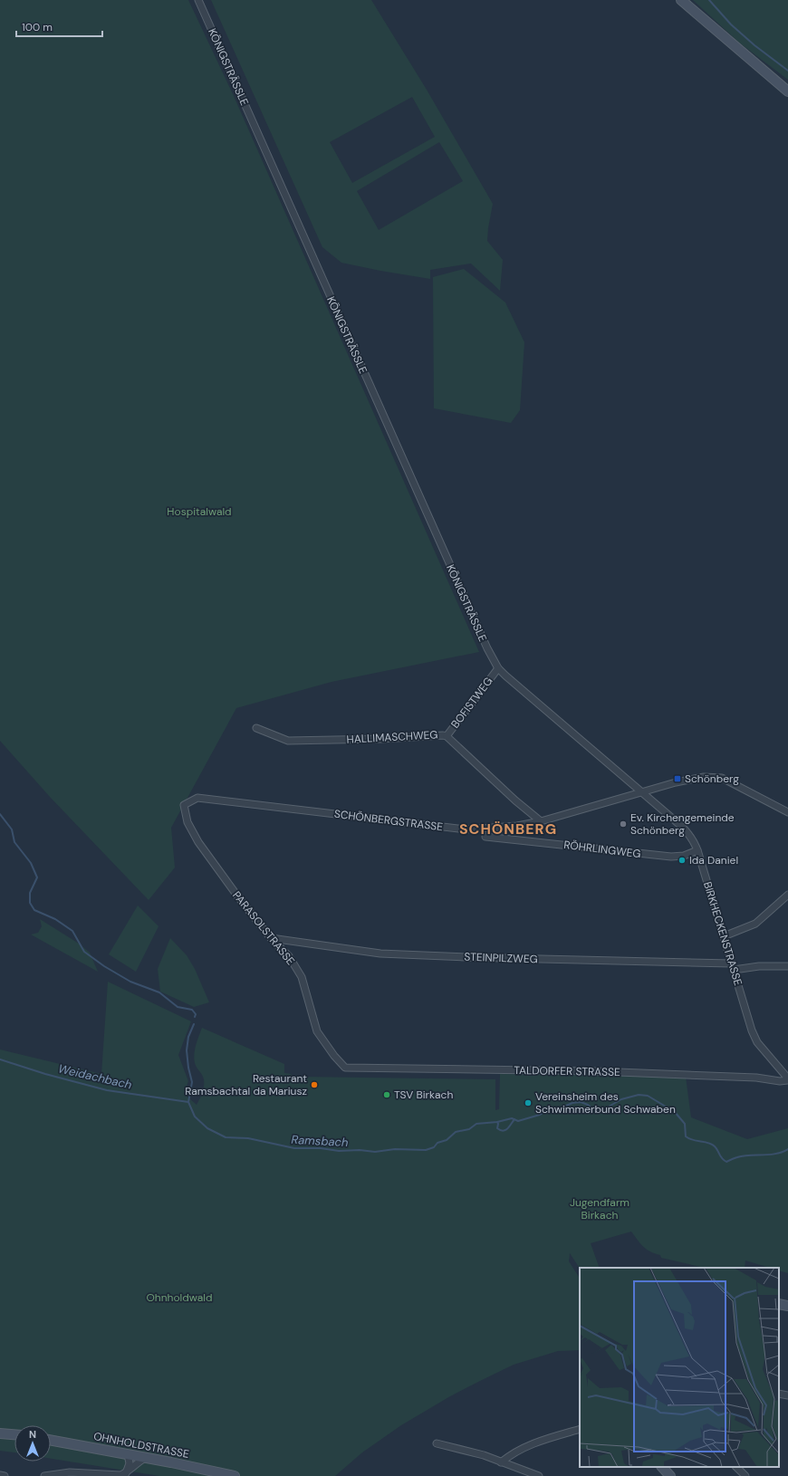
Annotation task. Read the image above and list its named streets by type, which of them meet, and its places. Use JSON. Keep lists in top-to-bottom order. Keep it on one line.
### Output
{"streets":{"main road":["OHNHOLDSTRASSE"],"street":["KÖNIGSTRÄSSLE","BOFISTWEG","HALLIMASCHWEG","SCHÖNBERGSTRASSE","RÖHRLINGWEG","PARASOLSTRASSE","BIRKHECKENSTRASSE","STEINPILZWEG","TALDORFER STRASSE"]},"crossings":[["KÖNIGSTRÄSSLE","BOFISTWEG"],["KÖNIGSTRÄSSLE","BIRKHECKENSTRASSE"],["BOFISTWEG","HALLIMASCHWEG"],["BOFISTWEG","BIRKHECKENSTRASSE"],["HALLIMASCHWEG","SCHÖNBERGSTRASSE"],["SCHÖNBERGSTRASSE","PARASOLSTRASSE"],["SCHÖNBERGSTRASSE","BIRKHECKENSTRASSE"],["RÖHRLINGWEG","BIRKHECKENSTRASSE"],["PARASOLSTRASSE","STEINPILZWEG"],["PARASOLSTRASSE","TALDORFER STRASSE"],["BIRKHECKENSTRASSE","STEINPILZWEG"],["BIRKHECKENSTRASSE","TALDORFER STRASSE"]],"districts":["SCHÖNBERG"],"water":["Weidachbach","Ramsbach"],"parks":["Hospitalwald","Jugendfarm Birkach","Ohnholdwald"],"places":{"transit":["Schönberg"],"other":["Ev. Kirchengemeinde Schönberg","Ida Daniel","Restaurant Ramsbachtal da Mariusz","TSV Birkach","Vereinsheim des Schwimmerbund Schwaben"]},"scale_bar":"100 m","north":"top"}
